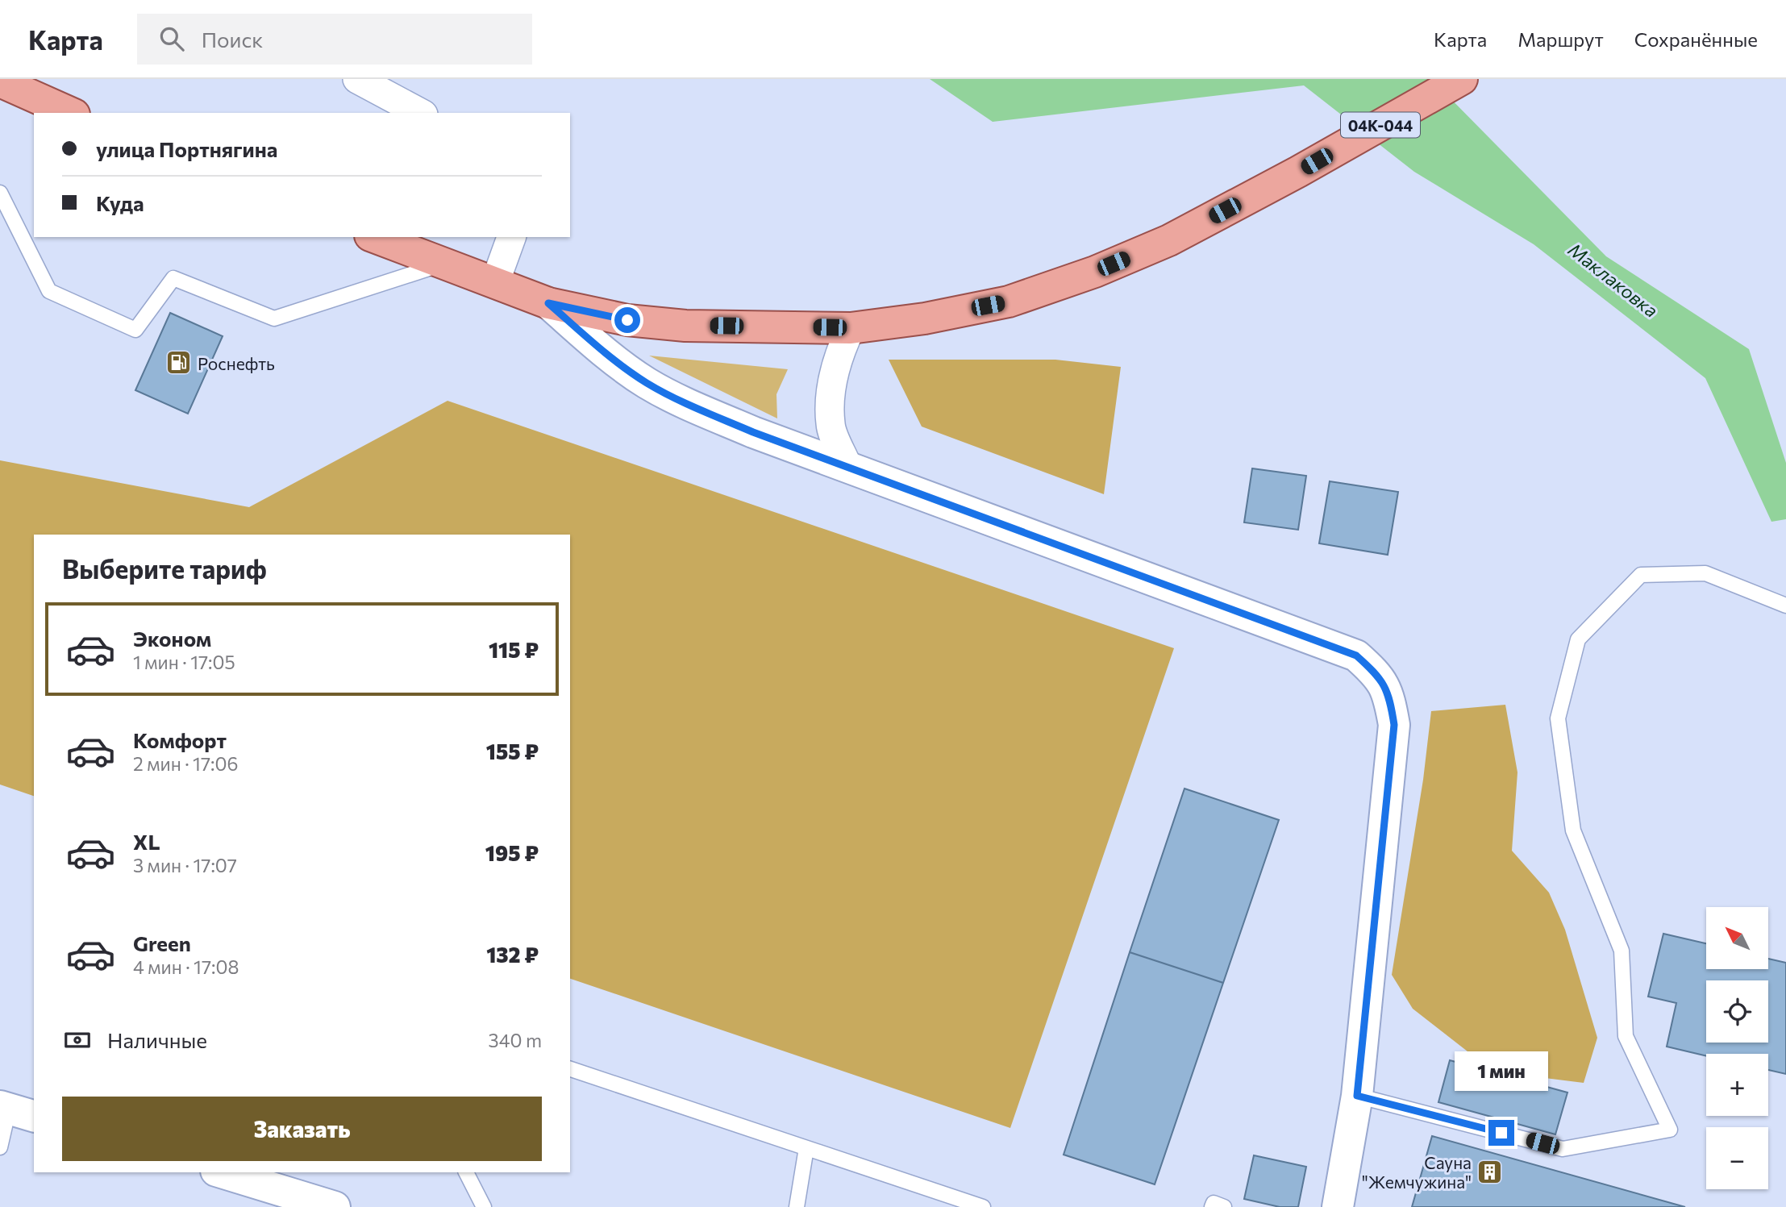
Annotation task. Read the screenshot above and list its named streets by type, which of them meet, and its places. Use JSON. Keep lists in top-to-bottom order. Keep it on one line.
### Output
{"streets":{"main road":["04К-044"]},"water":["Маклаковка"],"places":{"fuel station":["Роснефть"],"building":["Сауна \"Жемчужина\""]},"north":"top left","page":{"header":"Карта","search":"Поиск","nav":["Карта","Маршрут","Сохранённые"],"banner":["улица Портнягина","Куда"],"heading":"Выберите тариф","list":[{"name":"Эконом","note":"1 мин · 17:05","value":"115 ₽"},{"name":"Комфорт","note":"2 мин · 17:06","value":"155 ₽"},{"name":"XL","note":"3 мин · 17:07","value":"195 ₽"},{"name":"Green","note":"4 мин · 17:08","value":"132 ₽"}],"map_buttons":["+","−"],"pay":["Наличные","340 m"],"bubble":"1 мин","buttons":"Заказать"}}
